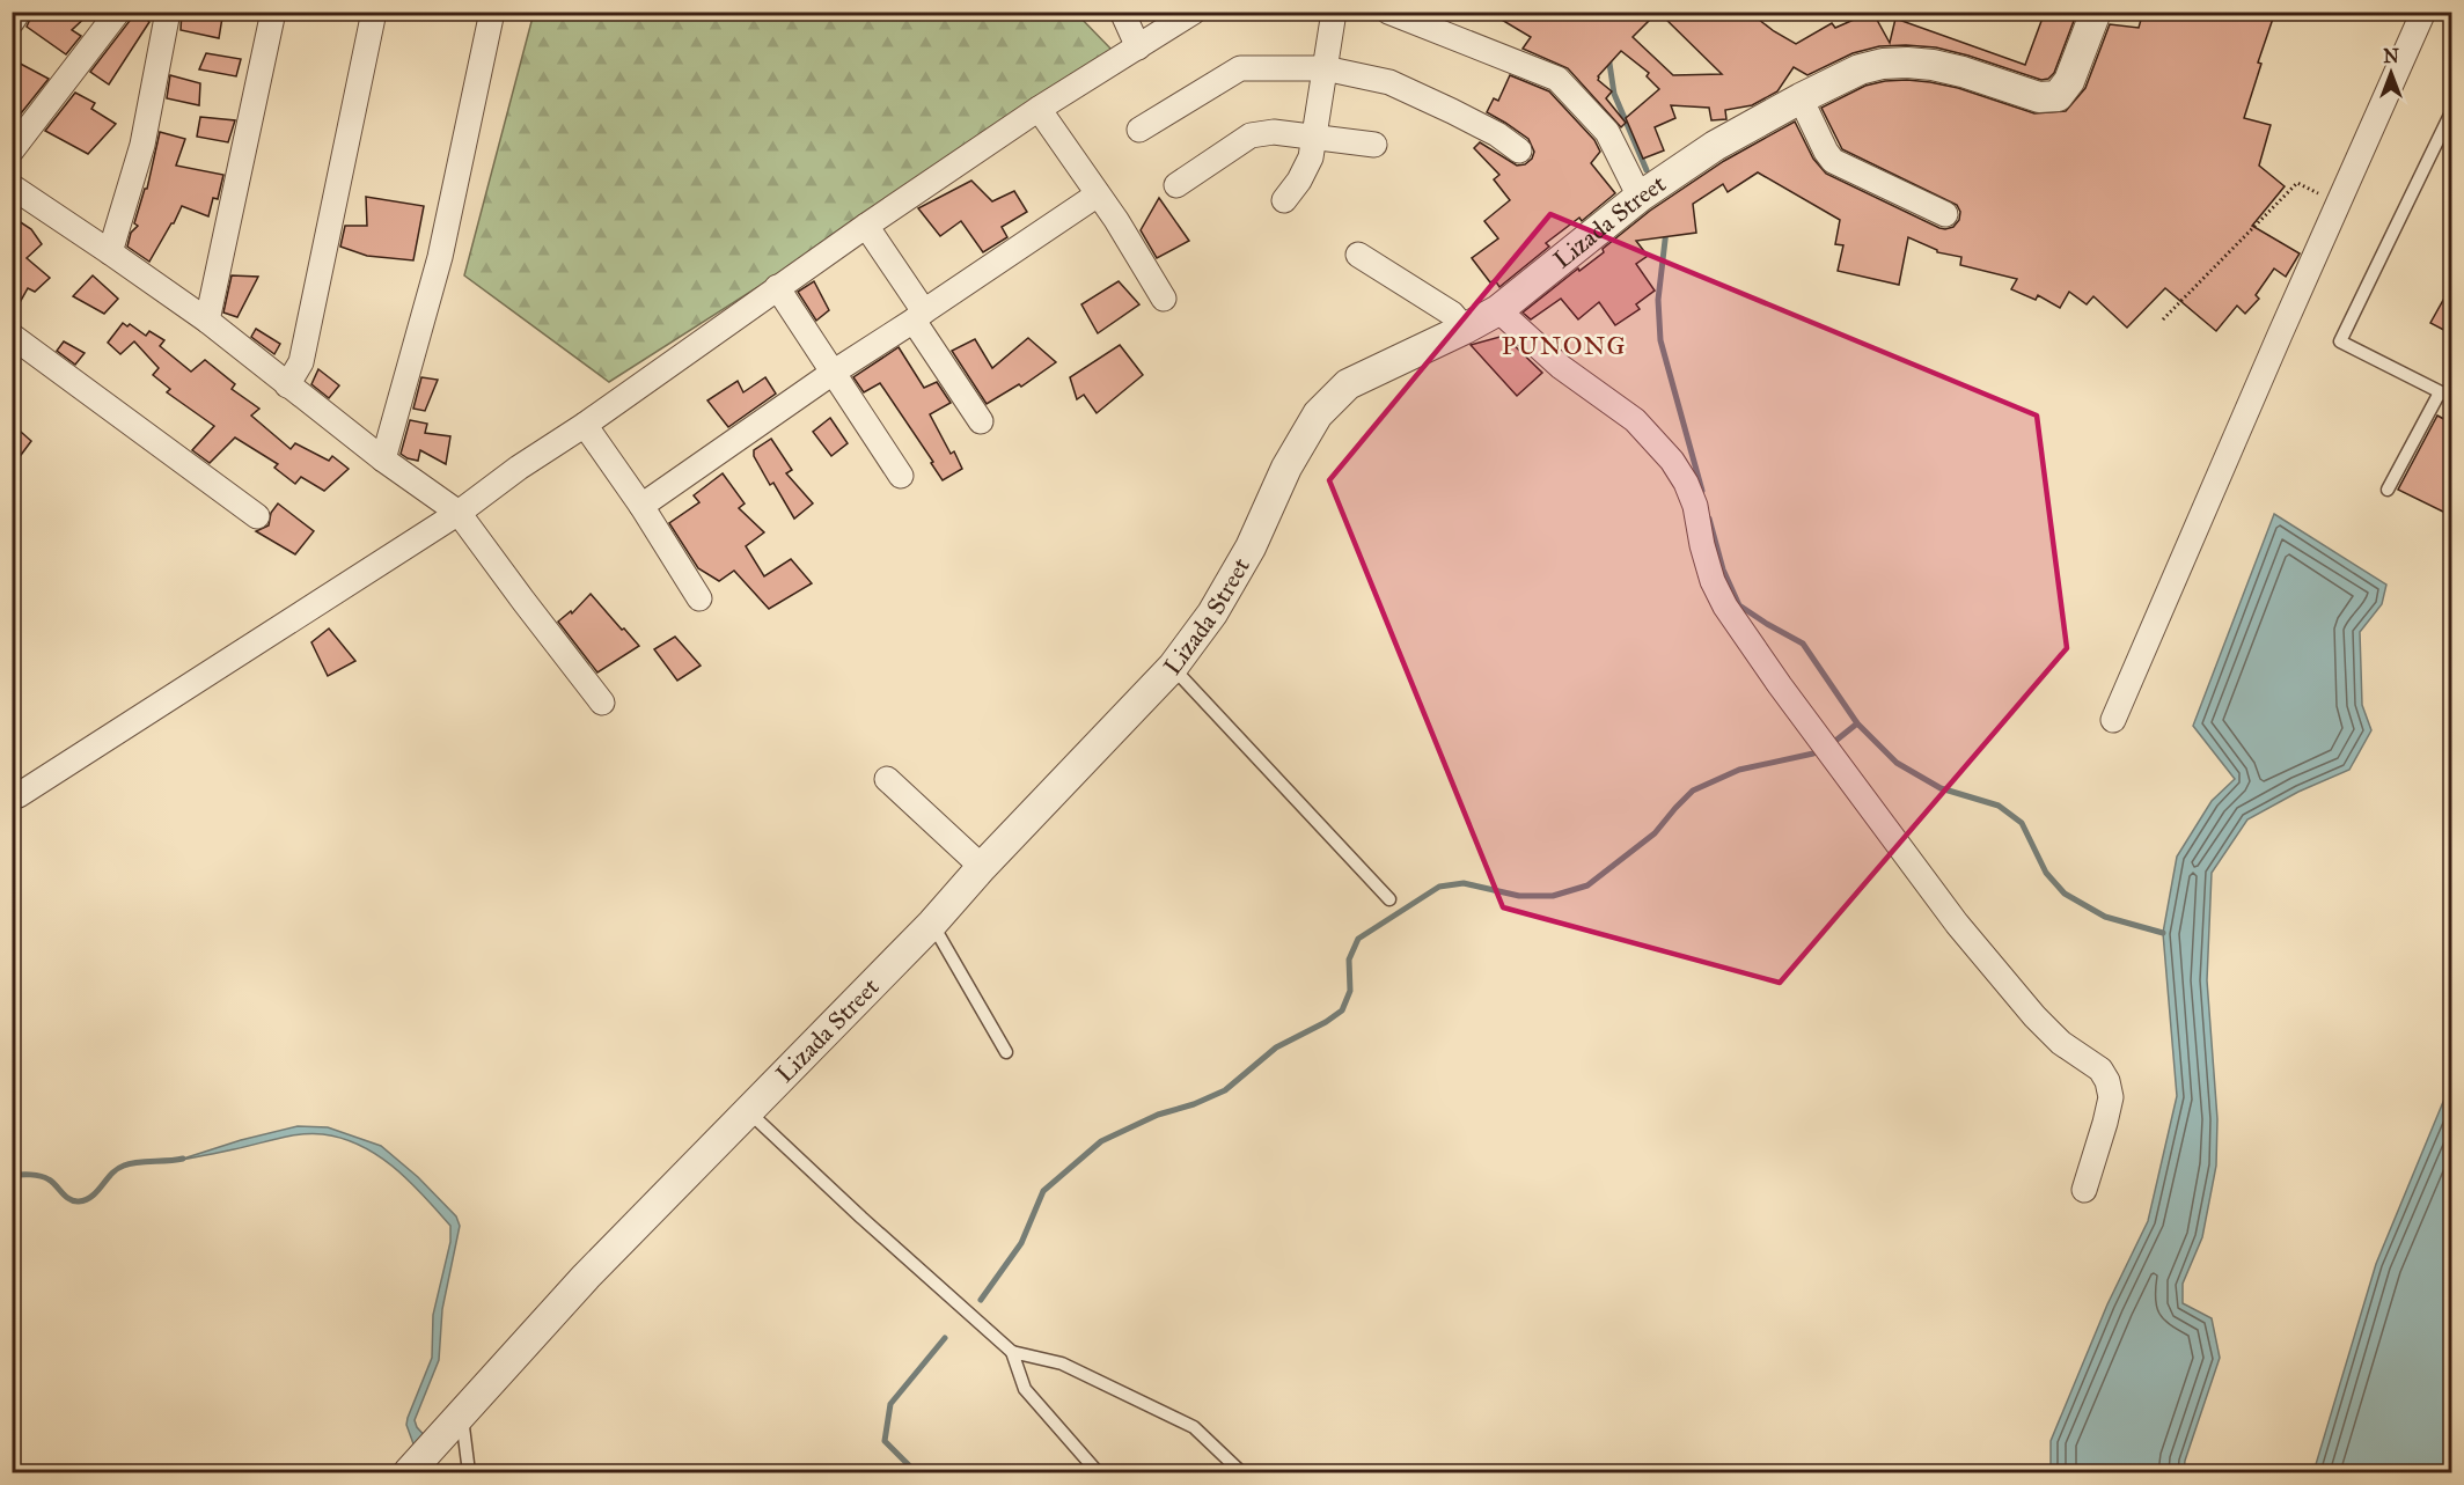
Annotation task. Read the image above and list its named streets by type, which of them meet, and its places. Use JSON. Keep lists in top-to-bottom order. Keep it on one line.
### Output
{"streets":{"street":["Lizada Street"]},"districts":["PUNONG"],"north":"top"}
